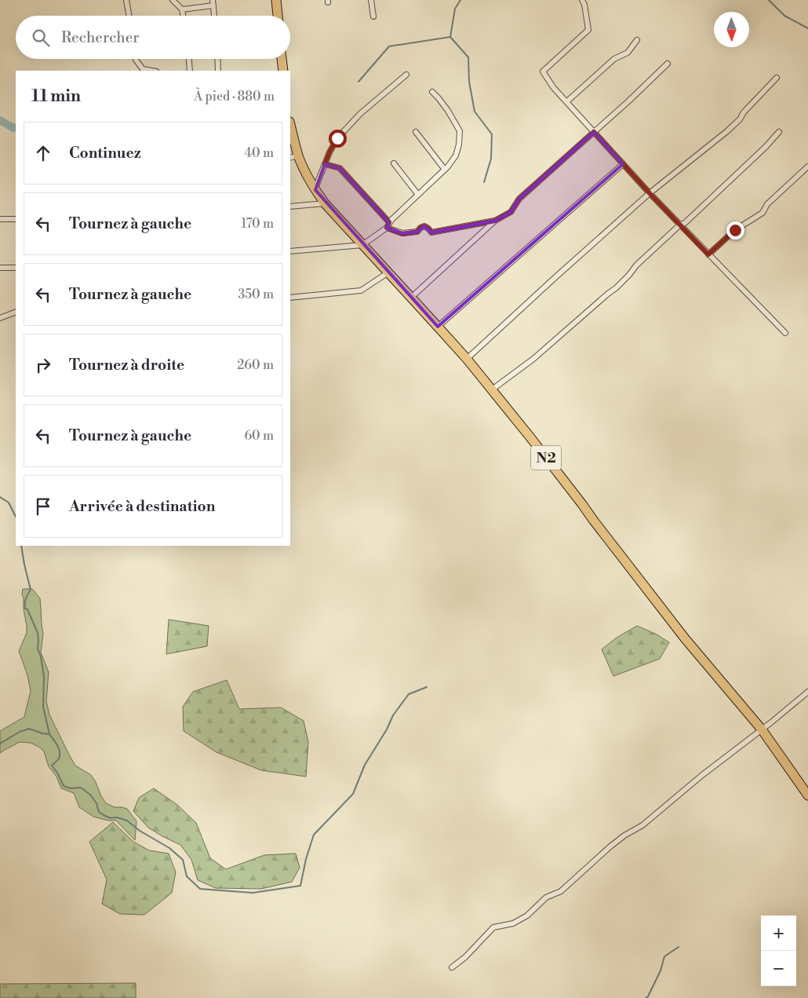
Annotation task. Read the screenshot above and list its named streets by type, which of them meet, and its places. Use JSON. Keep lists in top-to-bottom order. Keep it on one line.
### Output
{"streets":{"highway":["N2"]},"north":"bottom","page":{"search":"Rechercher","heading":["11 min","À pied · 880 m"],"list":[["Continuez","40 m"],["Tournez à gauche","170 m"],["Tournez à gauche","350 m"],["Tournez à droite","260 m"],["Tournez à gauche","60 m"],"Arrivée à destination"],"map_buttons":["+","−"]}}
